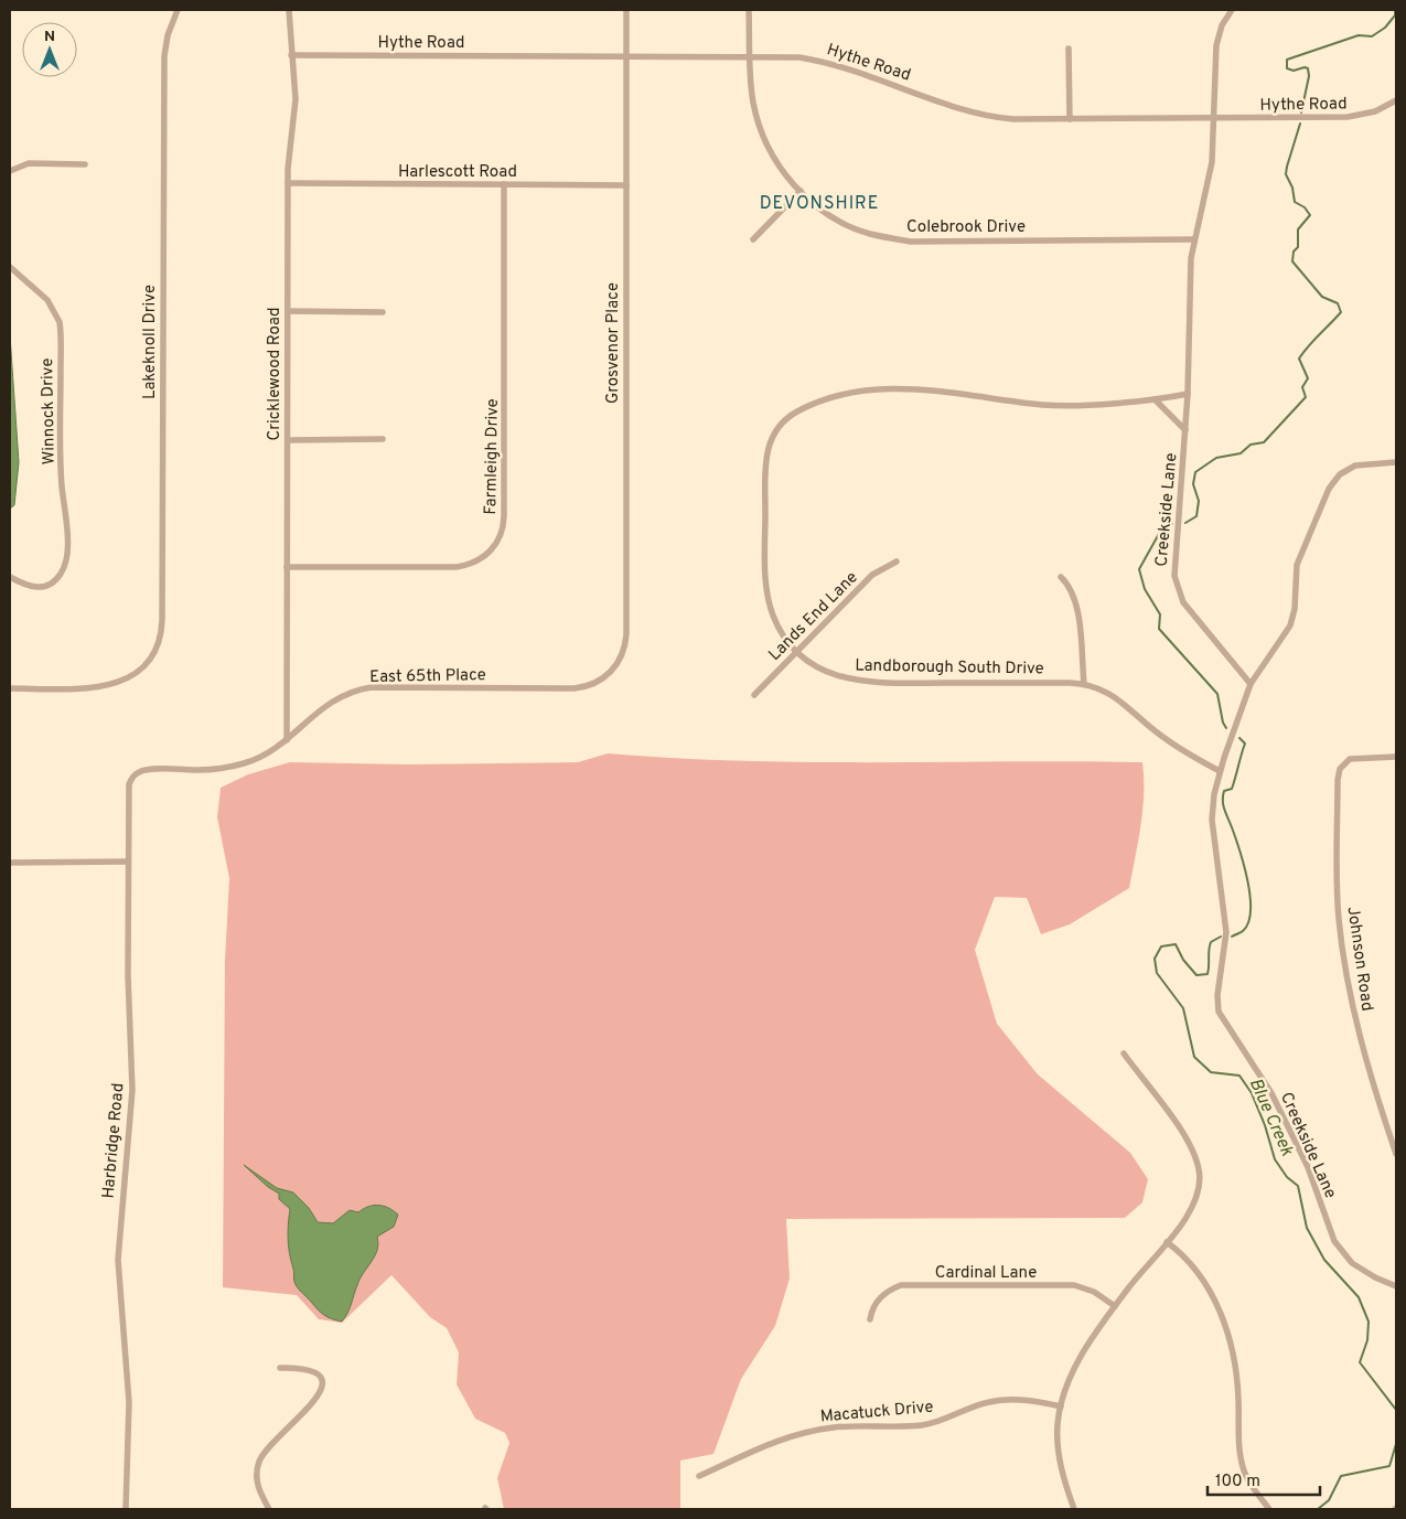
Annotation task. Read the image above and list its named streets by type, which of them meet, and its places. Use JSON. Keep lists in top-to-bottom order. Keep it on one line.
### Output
{"streets":{"street":["Hythe Road","Harlescott Road","Colebrook Drive","Lakeknoll Drive","Grosvenor Place","Cricklewood Road","Winnock Drive","Farmleigh Drive","Creekside Lane","Lands End Lane","Landborough South Drive","East 65th Place","Johnson Road","Harbridge Road","Cardinal Lane","Macatuck Drive"]},"crossings":[["Hythe Road","Colebrook Drive"],["Hythe Road","Grosvenor Place"],["Hythe Road","Cricklewood Road"],["Hythe Road","Creekside Lane"],["Harlescott Road","Grosvenor Place"],["Harlescott Road","Cricklewood Road"],["Harlescott Road","Farmleigh Drive"],["Colebrook Drive","Creekside Lane"],["Grosvenor Place","East 65th Place"],["Cricklewood Road","Farmleigh Drive"],["Cricklewood Road","East 65th Place"],["Creekside Lane","Landborough South Drive"],["Lands End Lane","Landborough South Drive"],["East 65th Place","Harbridge Road"]],"districts":["DEVONSHIRE"],"water":["Blue Creek"],"scale_bar":"100 m","north":"top"}
